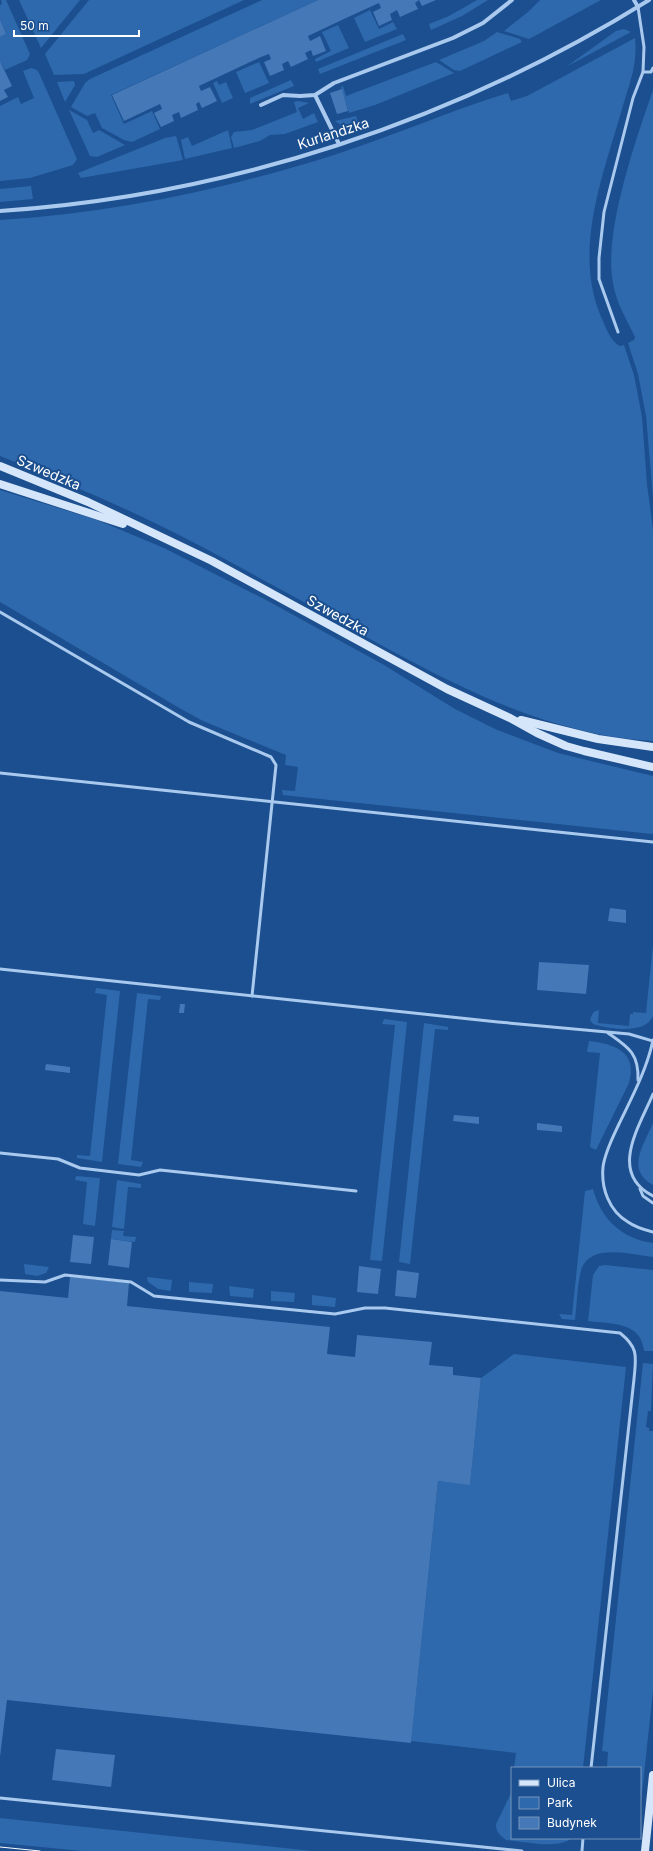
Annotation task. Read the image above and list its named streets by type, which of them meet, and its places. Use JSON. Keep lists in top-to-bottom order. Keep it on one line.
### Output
{"streets":{"street":["Kurlandzka","Szwedzka"]},"legend":["Ulica","Park","Budynek"],"scale_bar":"50 m"}
